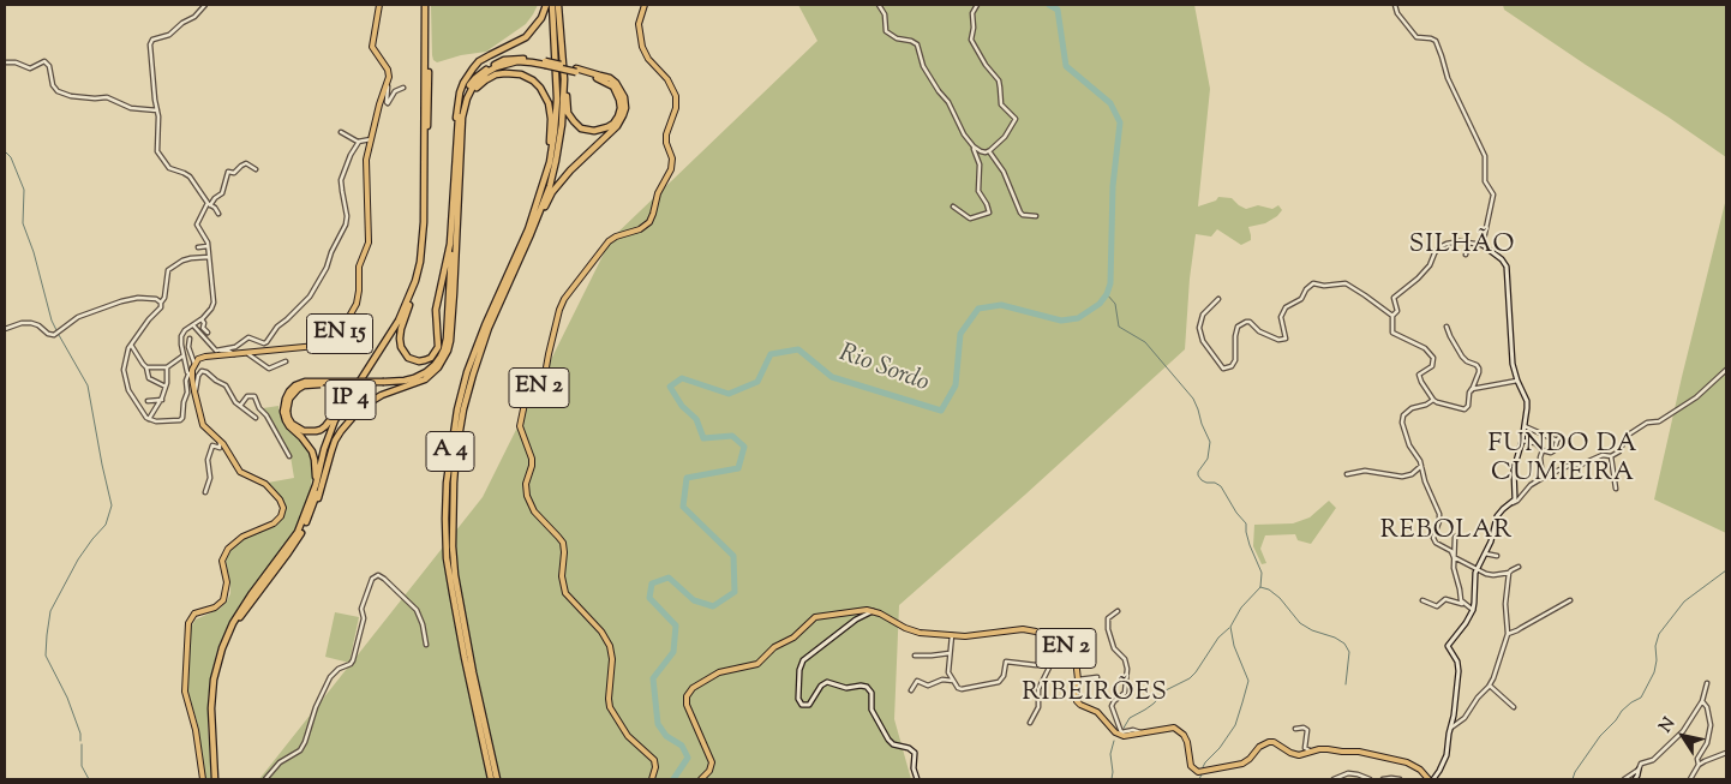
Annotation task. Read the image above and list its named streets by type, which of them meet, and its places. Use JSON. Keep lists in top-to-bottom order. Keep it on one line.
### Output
{"streets":{"highway":["IP 4","A 4"],"main road":["EN 15","EN 2"]},"districts":["SILHÃO","FUNDO DA CUMIEIRA","REBOLAR","RIBEIRÕES"],"water":["Rio Sordo"],"north":"top left"}
